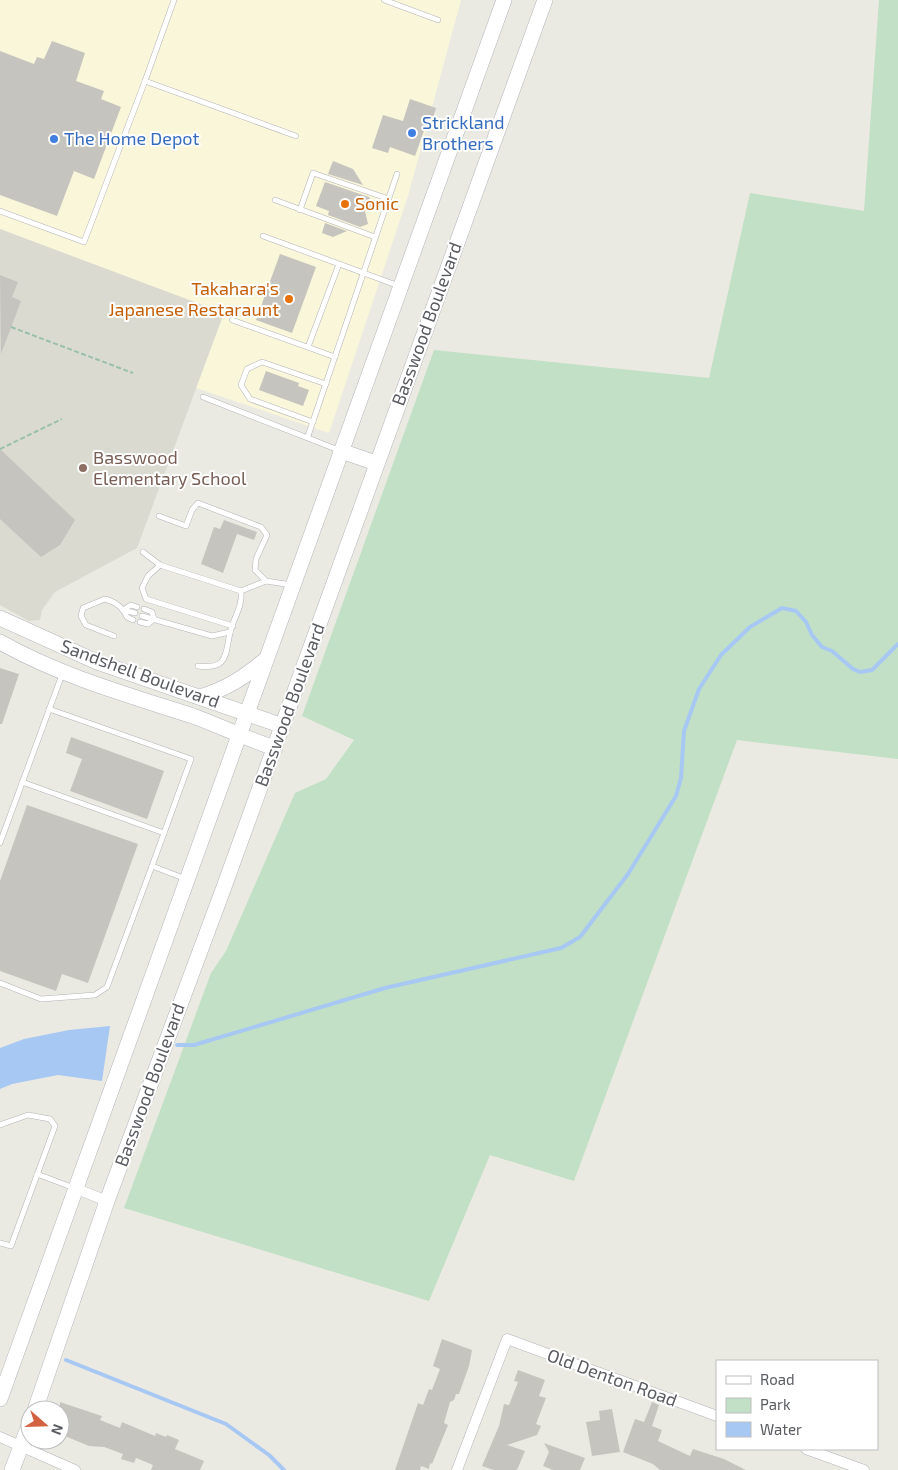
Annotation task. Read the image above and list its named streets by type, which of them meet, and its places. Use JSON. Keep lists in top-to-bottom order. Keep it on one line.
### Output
{"streets":{"main road":["Basswood Boulevard","Sandshell Boulevard"],"street":["Old Denton Road"]},"crossings":[["Basswood Boulevard","Sandshell Boulevard"]],"places":["Strickland Brothers","The Home Depot","Sonic","Takahara's Japanese Restaraunt","Basswood Elementary School"],"legend":["Road","Park","Water"],"north":"right"}
